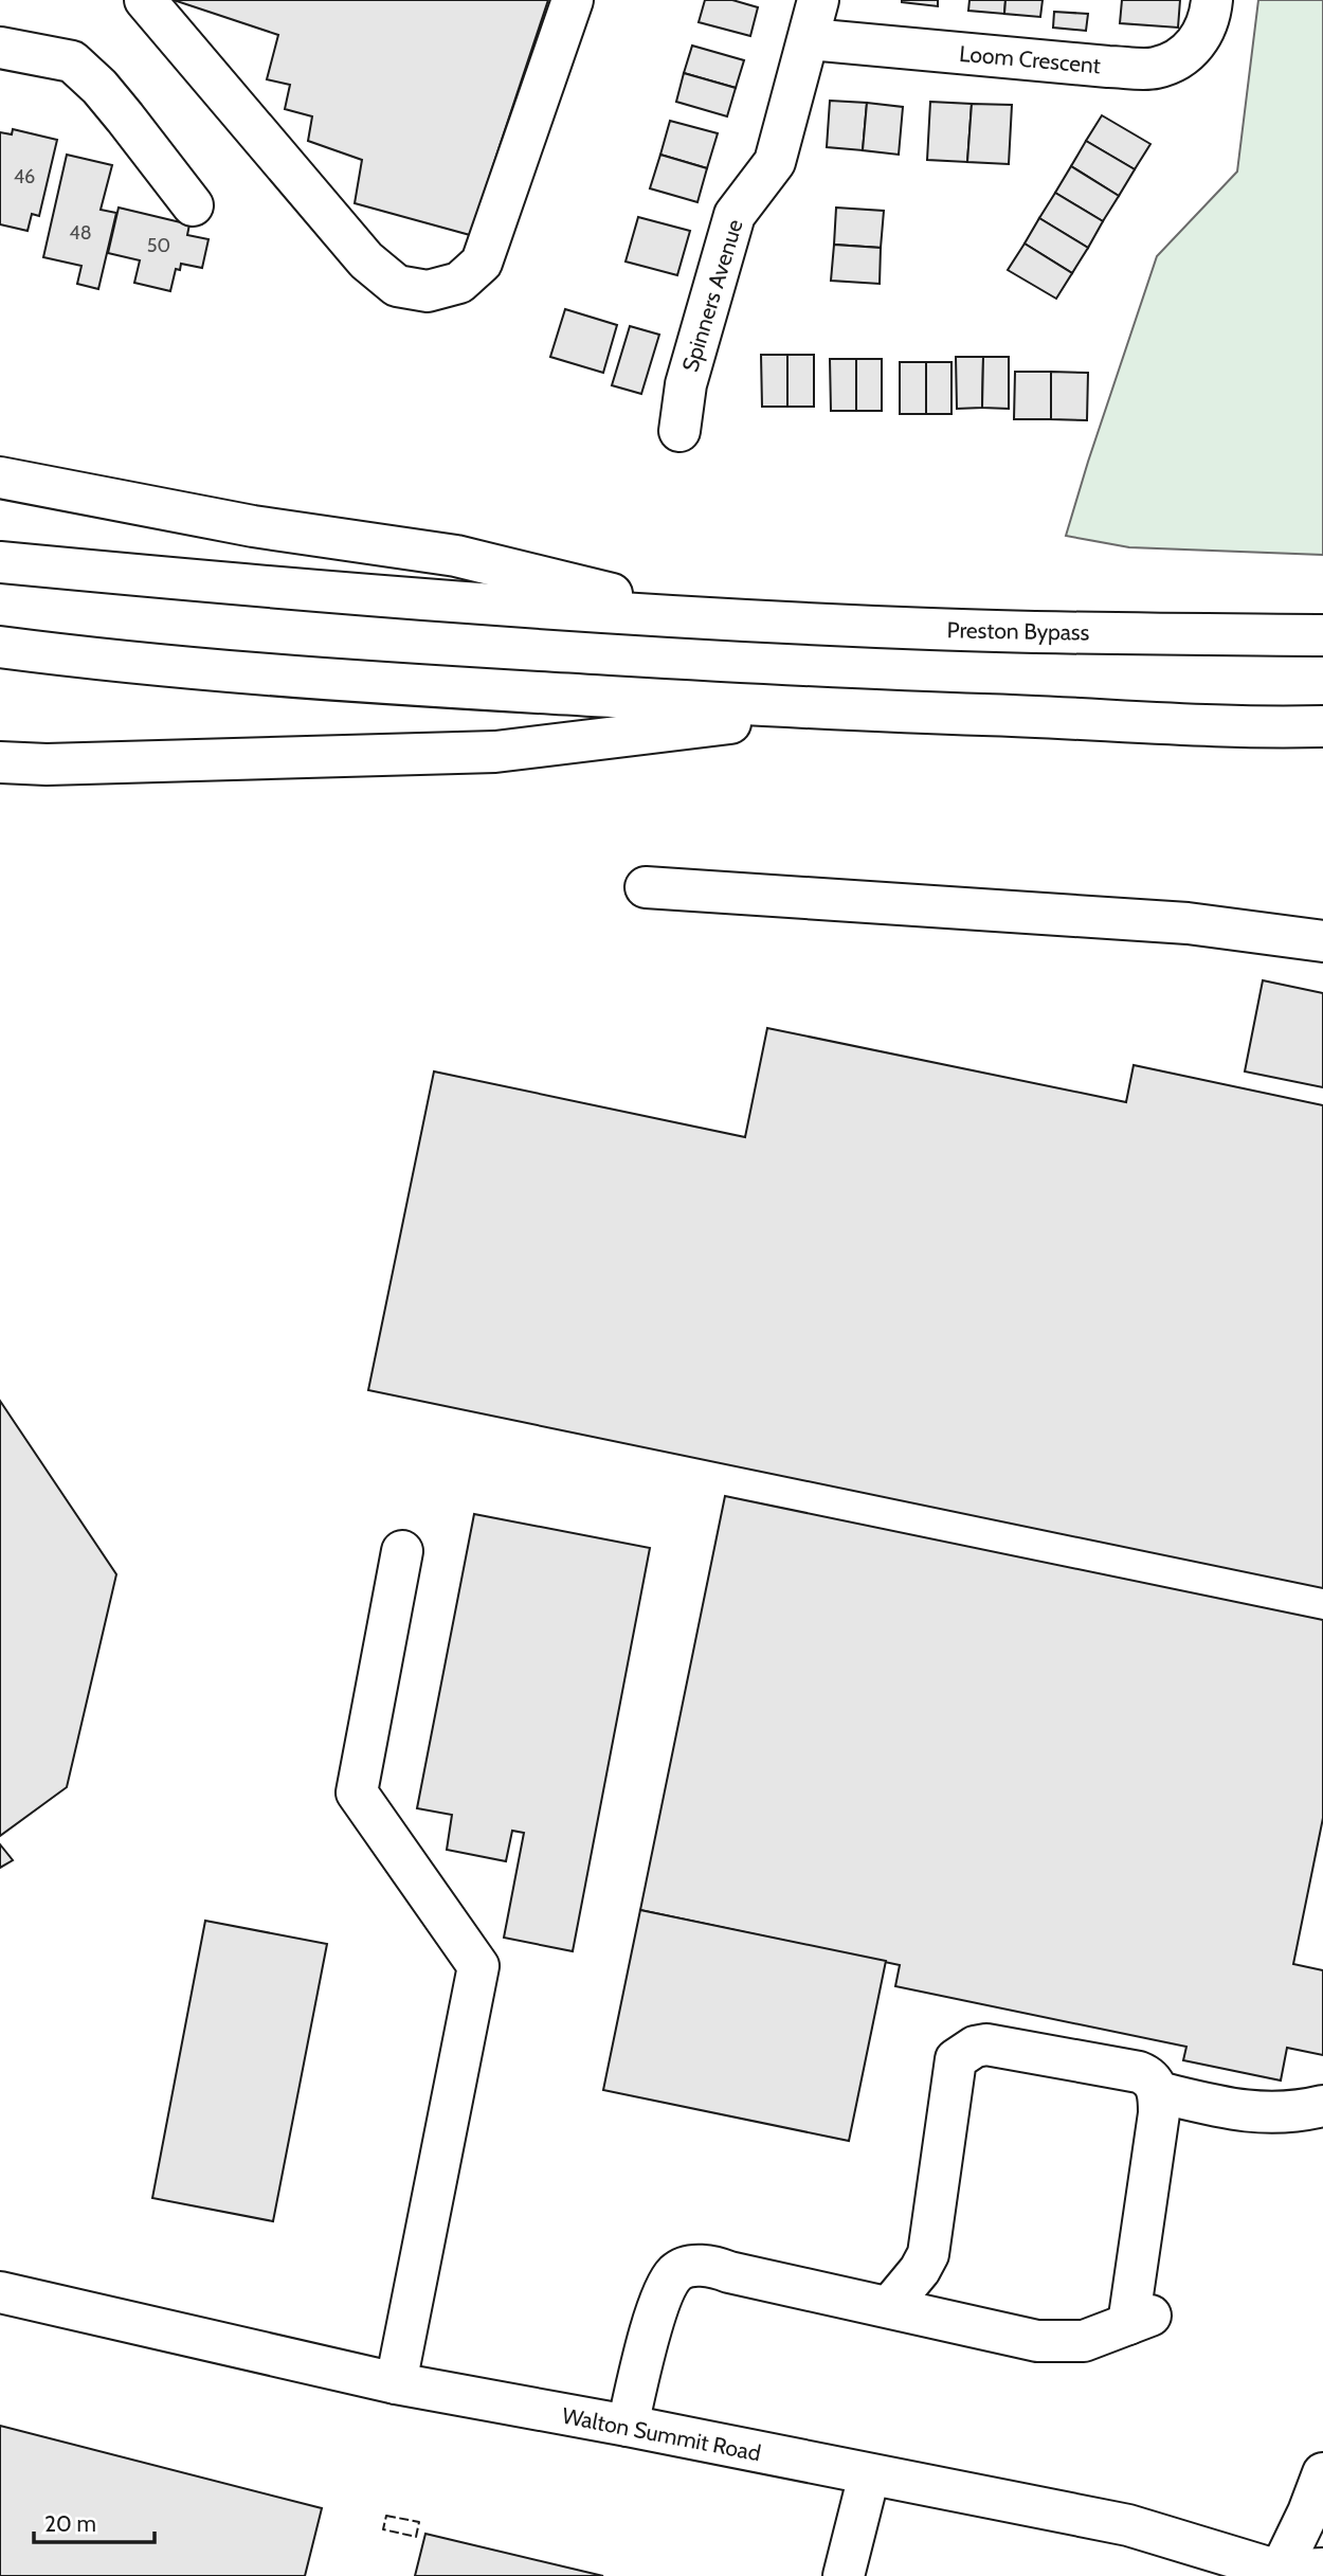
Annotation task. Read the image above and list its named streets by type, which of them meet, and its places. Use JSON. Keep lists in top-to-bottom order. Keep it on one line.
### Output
{"streets":{"main road":["Loom Crescent","Spinners Avenue","Preston Bypass","Walton Summit Road"]},"crossings":[["Loom Crescent","Spinners Avenue"]],"house_numbers":["46","48","50"],"scale_bar":"20 m"}
